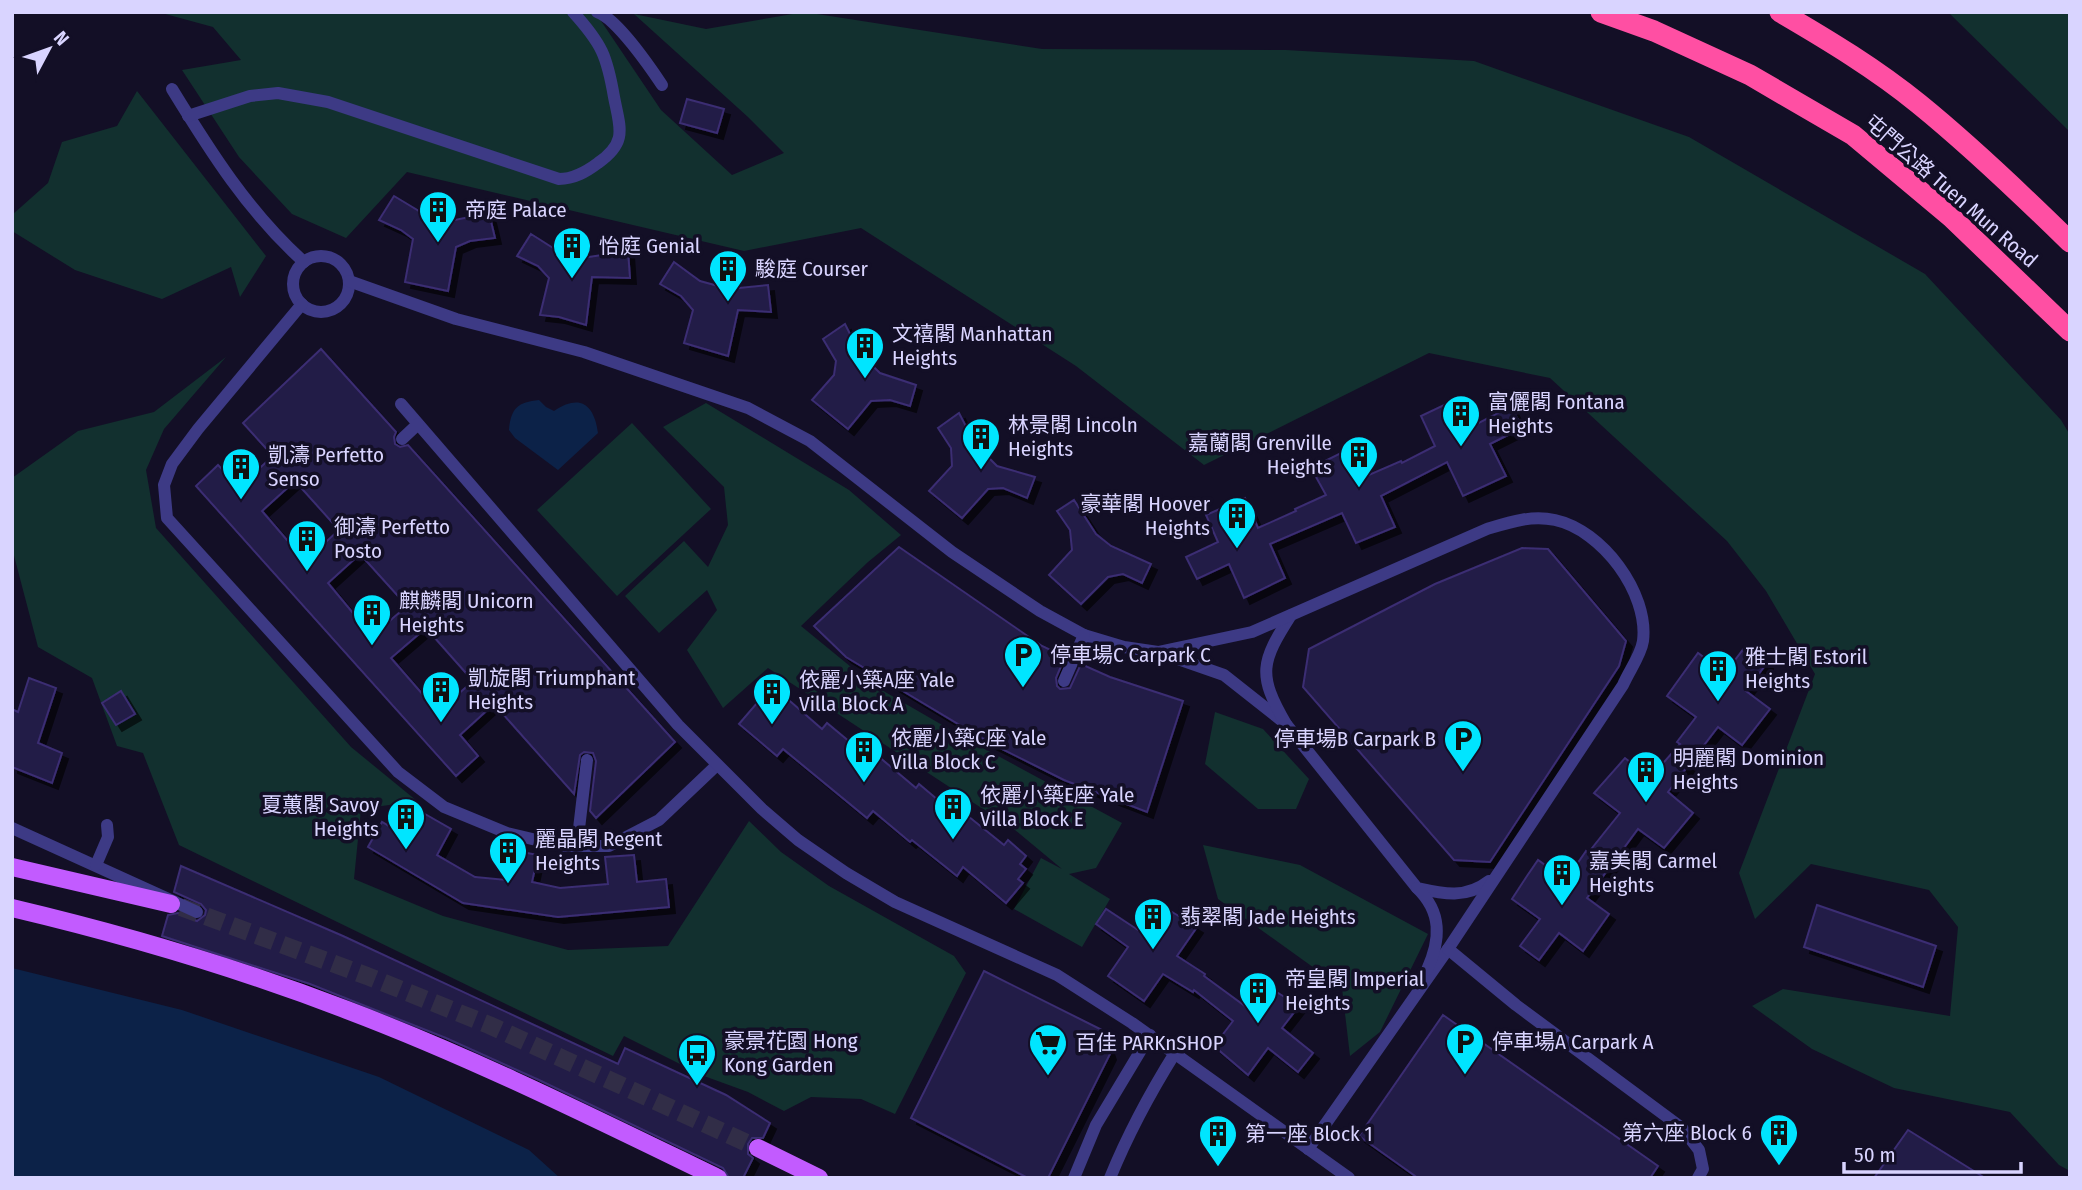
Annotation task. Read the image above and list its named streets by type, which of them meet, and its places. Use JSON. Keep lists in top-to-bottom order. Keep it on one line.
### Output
{"streets":{"highway":["屯門公路 Tuen Mun Road"]},"places":{"building":["帝庭 Palace","怡庭 Genial","駿庭 Courser","文禧閣 Manhattan Heights","富儷閣 Fontana Heights","林景閣 Lincoln Heights","嘉蘭閣 Grenville Heights","凱濤 Perfetto Senso","豪華閣 Hoover Heights","御濤 Perfetto Posto","麒麟閣 Unicorn Heights","雅士閣 Estoril Heights","凱旋閣 Triumphant Heights","依麗小築A座 Yale Villa Block A","依麗小築C座 Yale Villa Block C","明麗閣 Dominion Heights","依麗小築E座 Yale Villa Block E","夏蕙閣 Savoy Heights","麗晶閣 Regent Heights","嘉美閣 Carmel Heights","翡翠閣 Jade Heights","帝皇閣 Imperial Heights","第六座 Block 6","第一座 Block 1"],"parking":["停車場C Carpark C","停車場B Carpark B","停車場A Carpark A"],"supermarket":["百佳 PARKnSHOP"],"bus stop":["豪景花園 Hong Kong Garden"]},"scale_bar":"50 m","north":"top right"}
